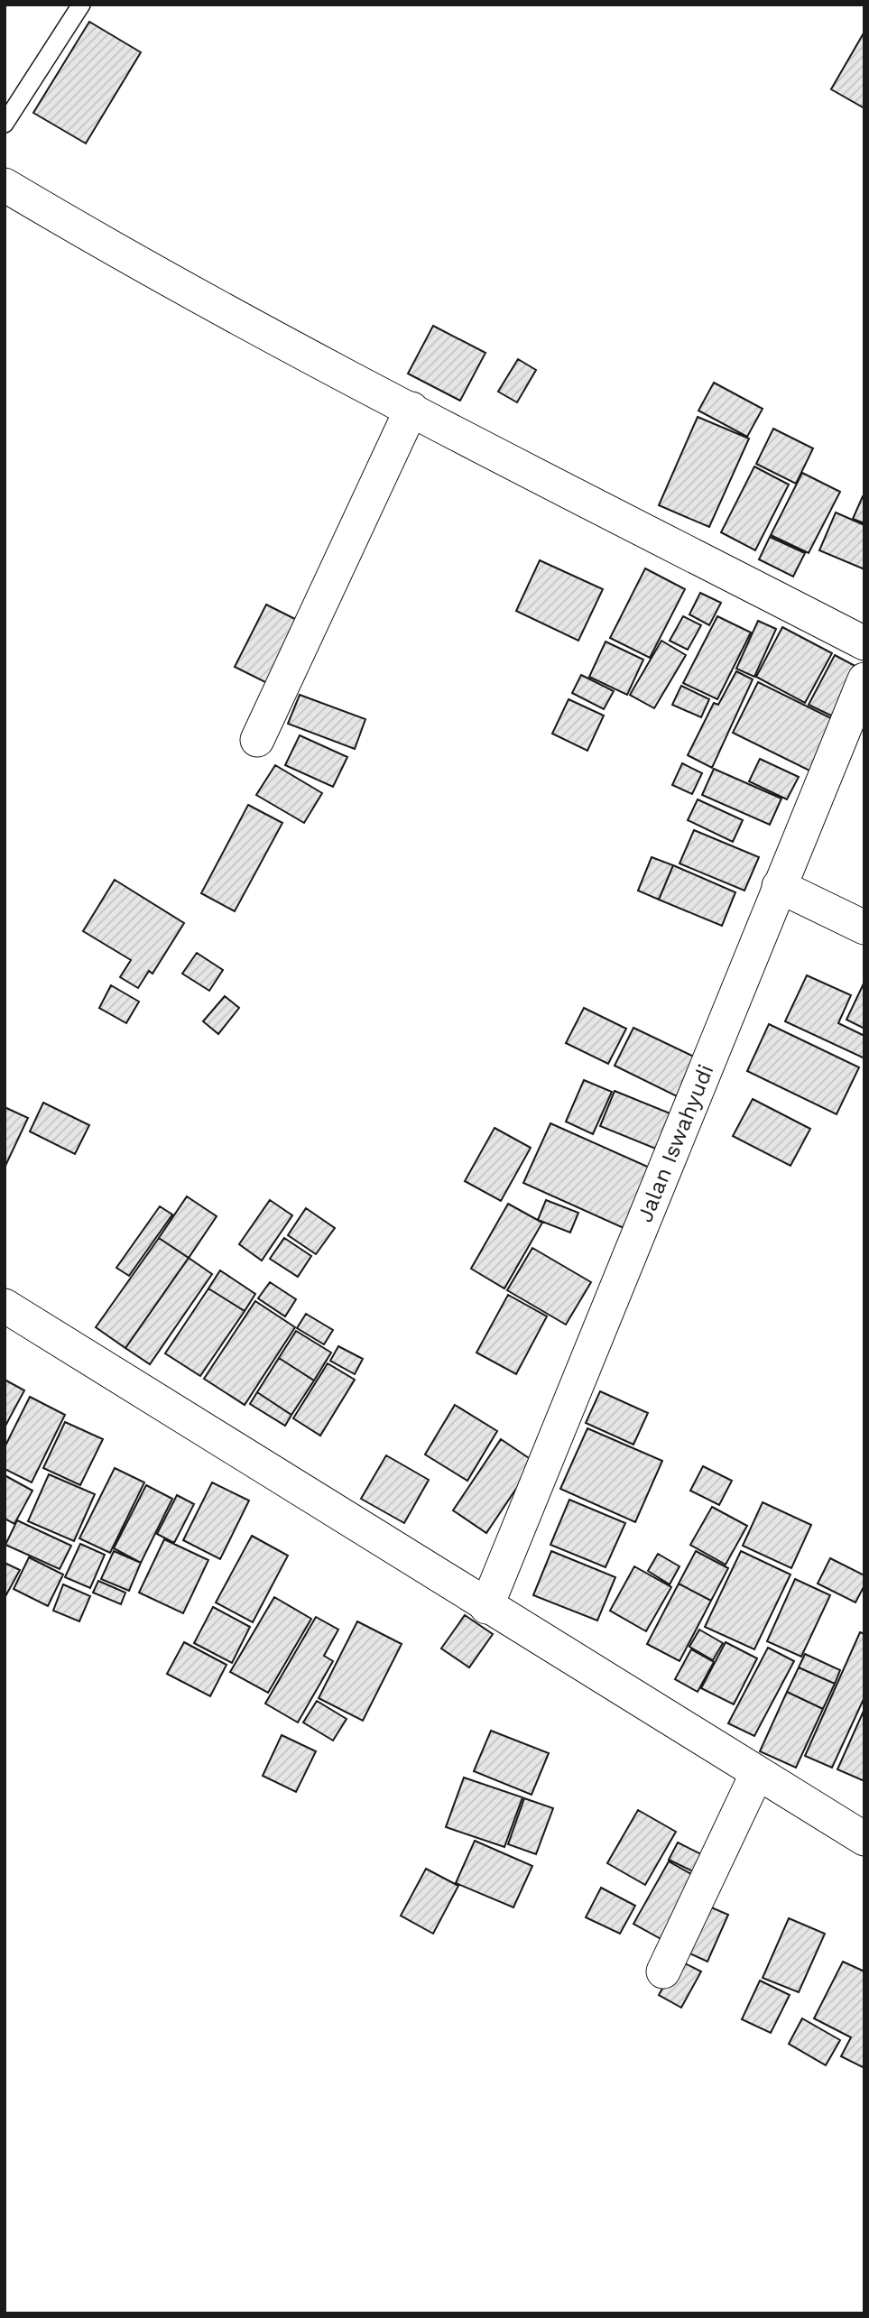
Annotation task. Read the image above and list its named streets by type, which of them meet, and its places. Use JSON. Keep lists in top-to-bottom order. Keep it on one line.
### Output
{"streets":{"street":["Jalan Iswahyudi"]}}
